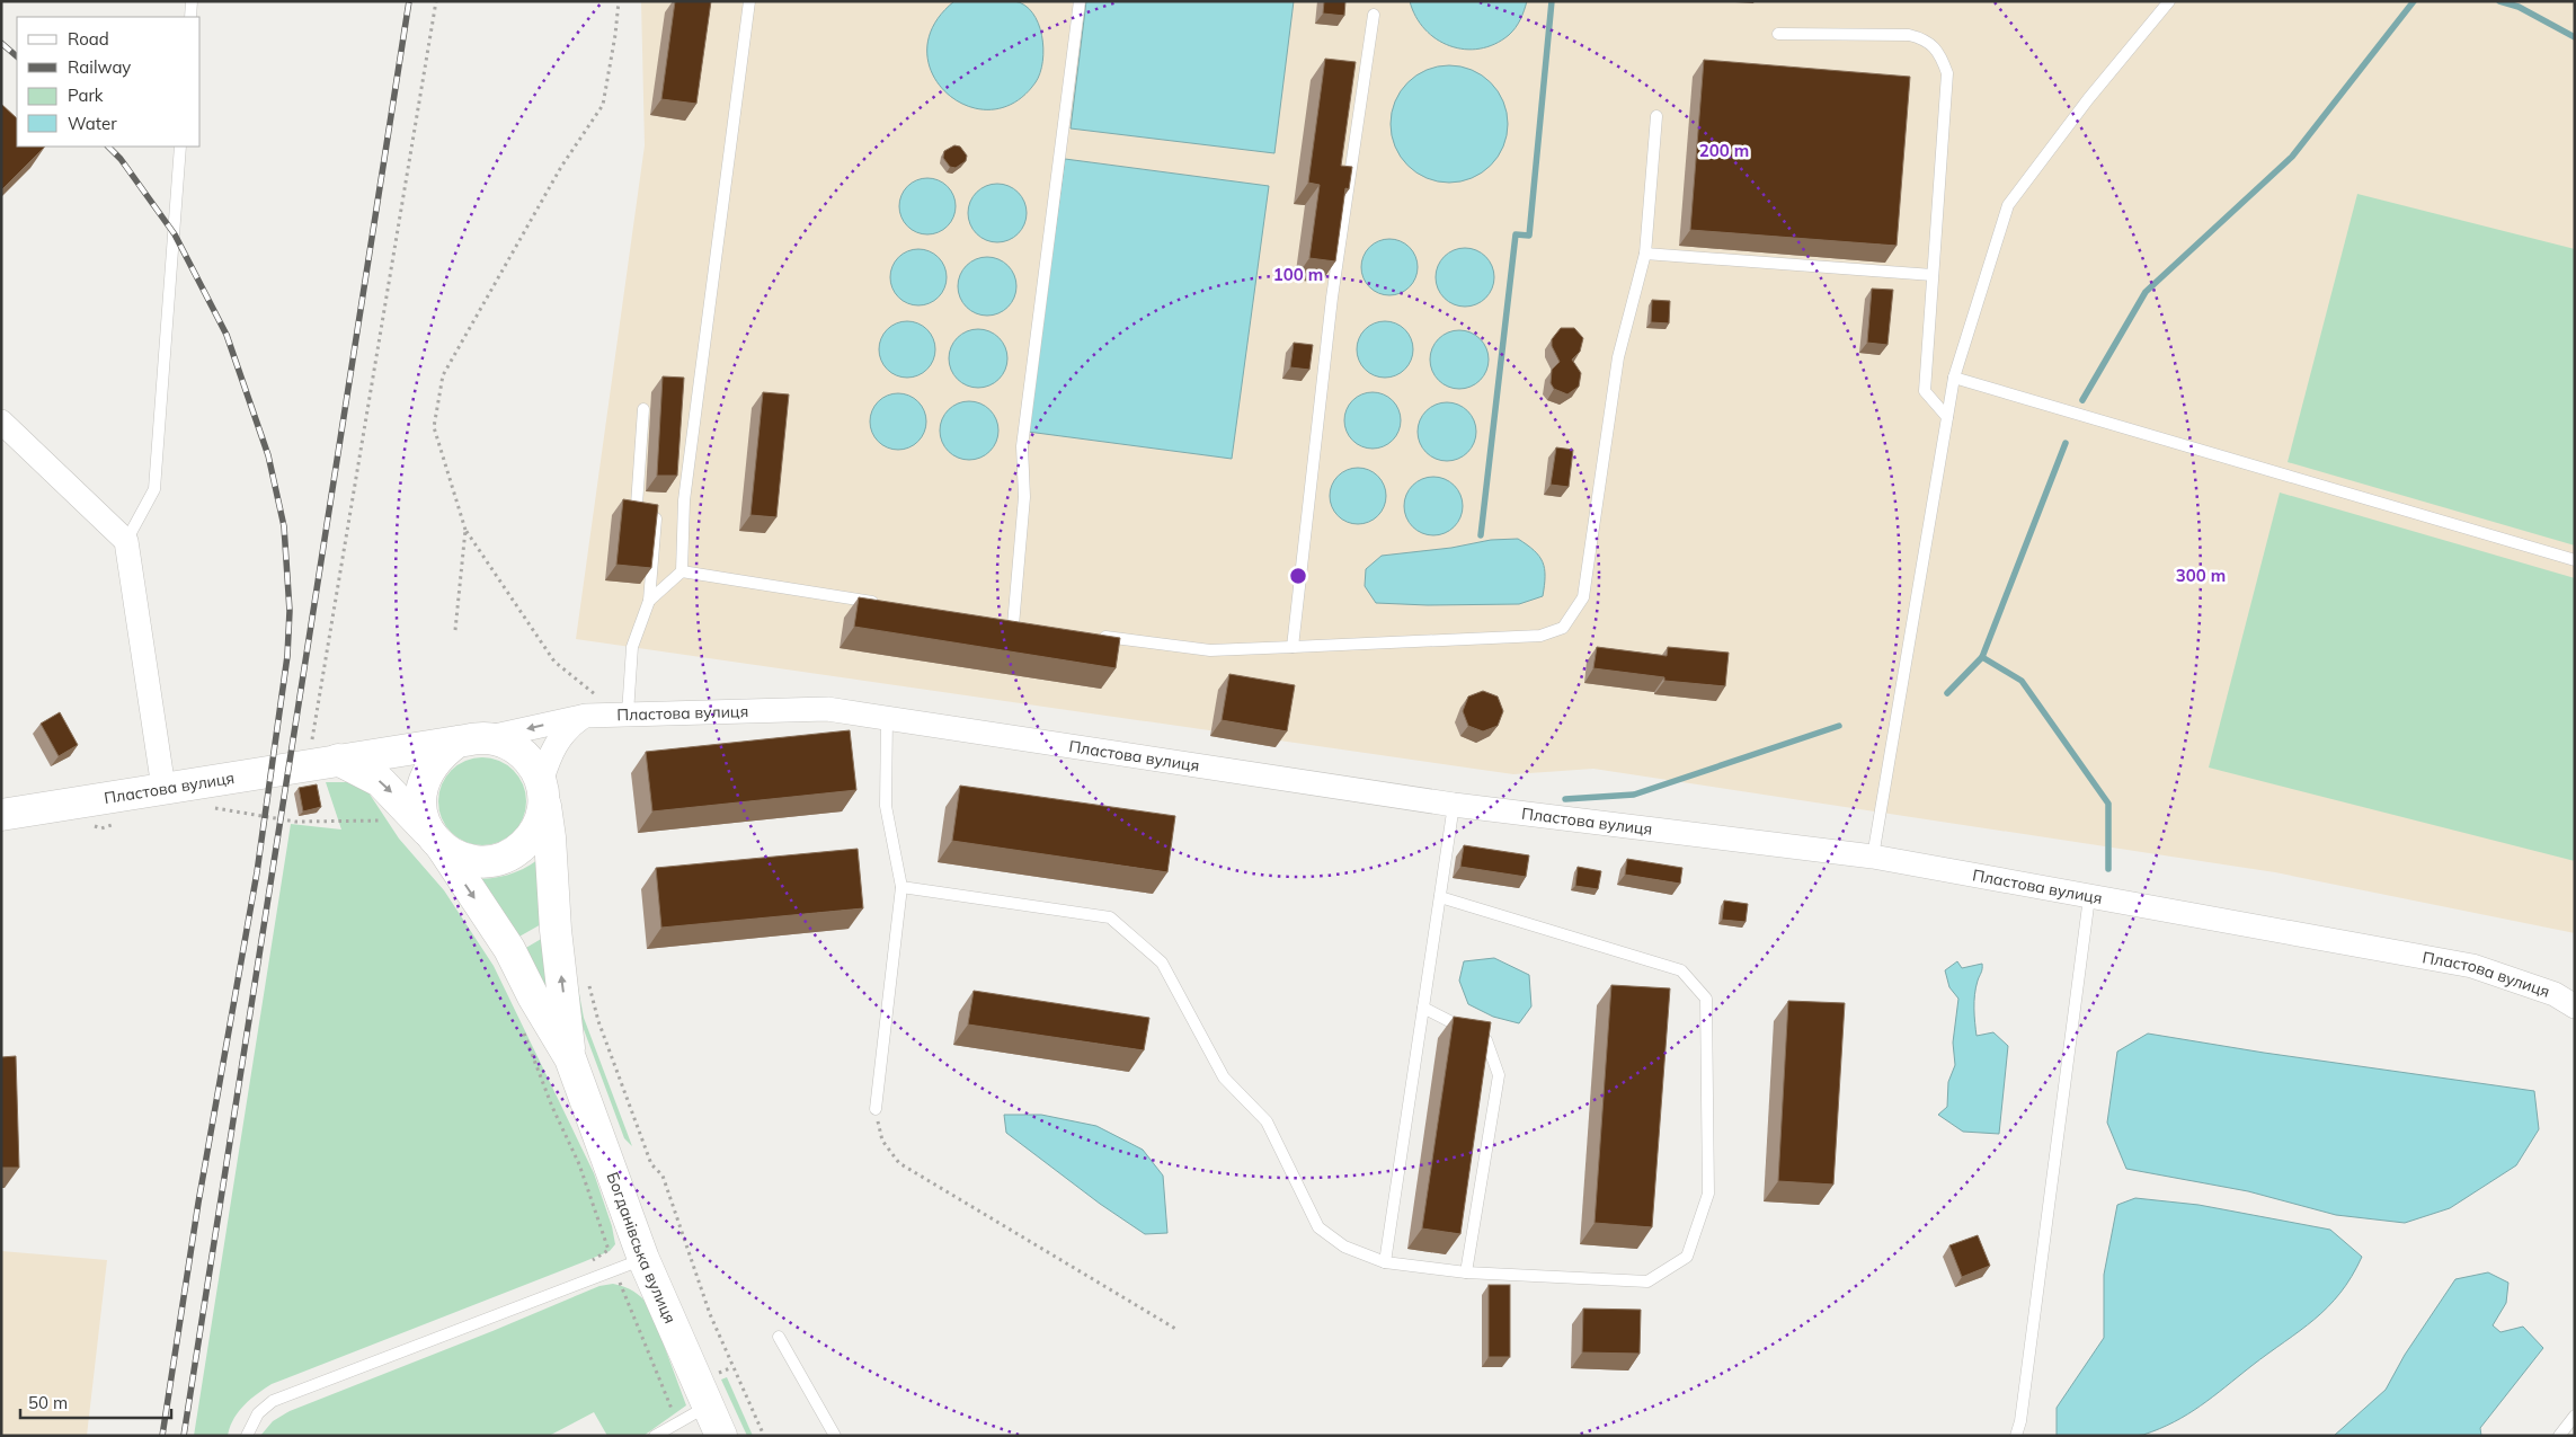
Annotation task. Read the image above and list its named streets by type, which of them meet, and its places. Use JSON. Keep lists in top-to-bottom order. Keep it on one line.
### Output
{"streets":{"main road":["Пластова вулиця","Богданівська вулиця"]},"crossings":[["Пластова вулиця","Богданівська вулиця"]],"legend":["Road","Railway","Park","Water"],"scale_bar":"50 m","rings":["200 m","100 m","300 m"]}
